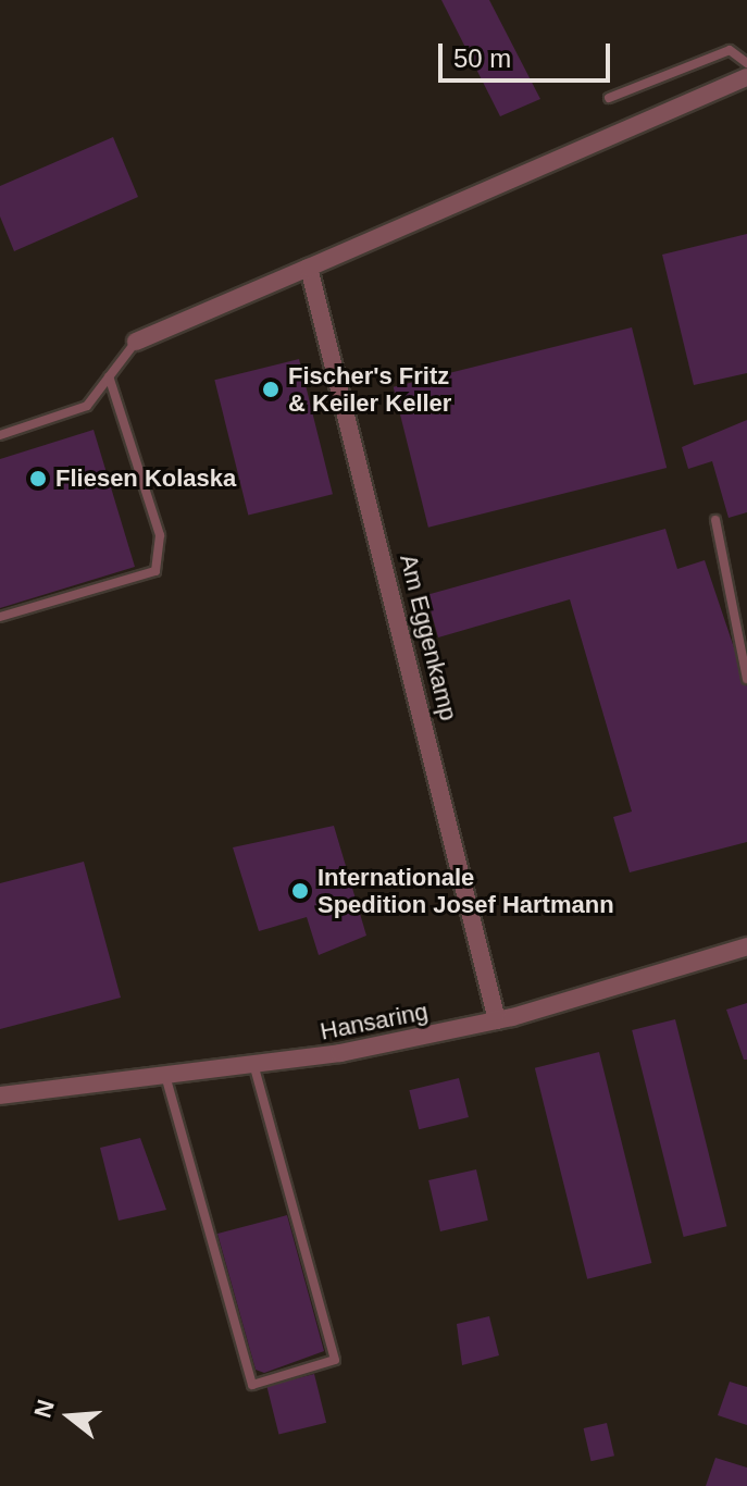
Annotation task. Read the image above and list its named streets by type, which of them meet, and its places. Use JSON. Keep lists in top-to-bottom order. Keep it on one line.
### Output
{"streets":{"street":["Am Eggenkamp","Hansaring"]},"crossings":[["Am Eggenkamp","Hansaring"]],"places":["Fischer's Fritz & Keiler Keller","Fliesen Kolaska","Internationale Spedition Josef Hartmann"],"scale_bar":"50 m","north":"left"}
